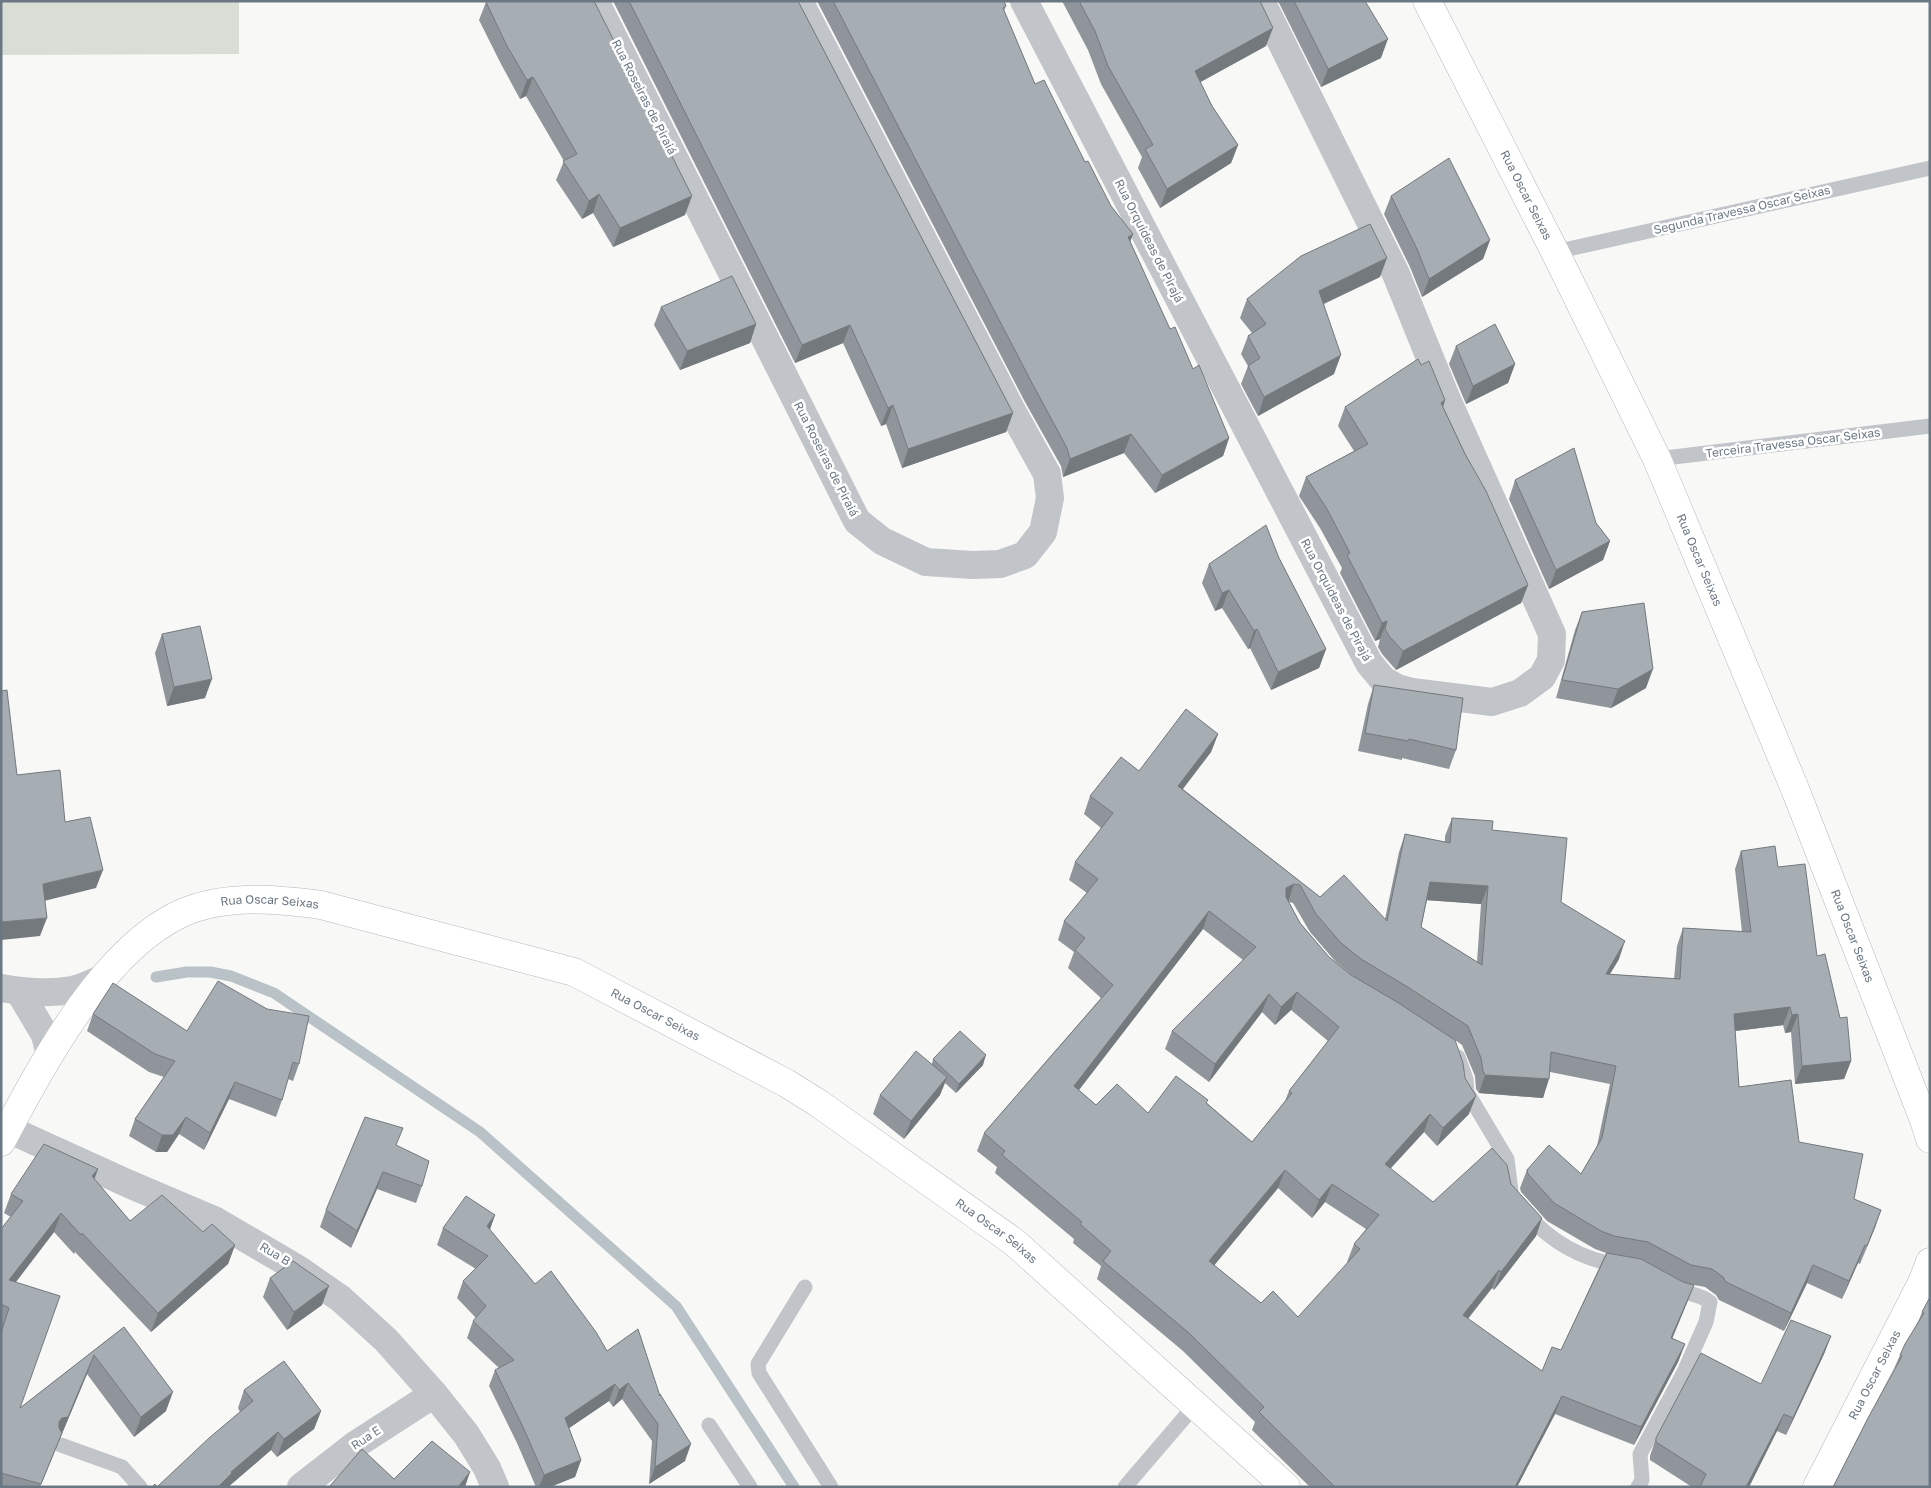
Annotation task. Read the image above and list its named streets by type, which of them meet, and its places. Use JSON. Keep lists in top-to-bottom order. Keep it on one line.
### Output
{"streets":{"main road":["Rua Oscar Seixas"],"street":["Rua Roseiras de Piraiá","Rua Orquideas de Pirajá","Rua B","Rua E"],"lane":["Segunda Travessa Oscar Seixas","Terceira Travessa Oscar Seixas"]},"crossings":[["Rua Oscar Seixas","Segunda Travessa Oscar Seixas"],["Rua Oscar Seixas","Terceira Travessa Oscar Seixas"],["Rua Oscar Seixas","Rua B"],["Rua B","Rua E"]]}
